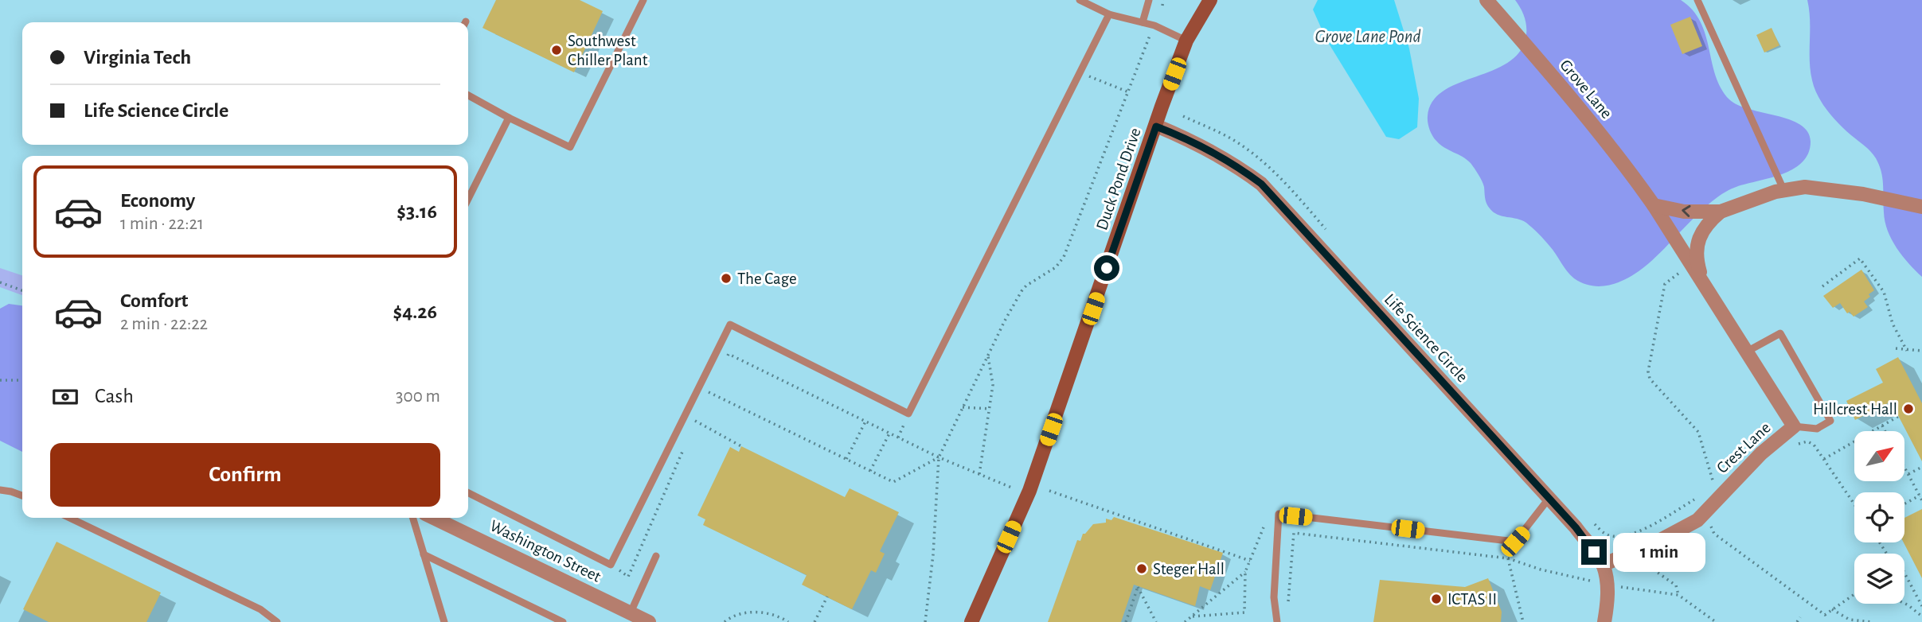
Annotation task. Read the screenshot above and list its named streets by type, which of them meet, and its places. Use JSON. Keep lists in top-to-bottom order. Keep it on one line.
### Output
{"streets":{"street":["Grove Lane","Duck Pond Drive","Life Science Circle","Crest Lane","Washington Street"]},"crossings":[["Grove Lane","Crest Lane"],["Duck Pond Drive","Life Science Circle"],["Life Science Circle","Crest Lane"]],"water":["Grove Lane Pond"],"places":["Southwest Chiller Plant","The Cage","Hillcrest Hall","Steger Hall","ICTAS II"],"north":"top right","page":{"banner":["Virginia Tech","Life Science Circle"],"list":[{"name":"Economy","note":"1 min · 22:21","value":"$3.16"},{"name":"Comfort","note":"2 min · 22:22","value":"$4.26"}],"pay":["Cash","300 m"],"buttons":"Confirm","bubble":"1 min"}}
